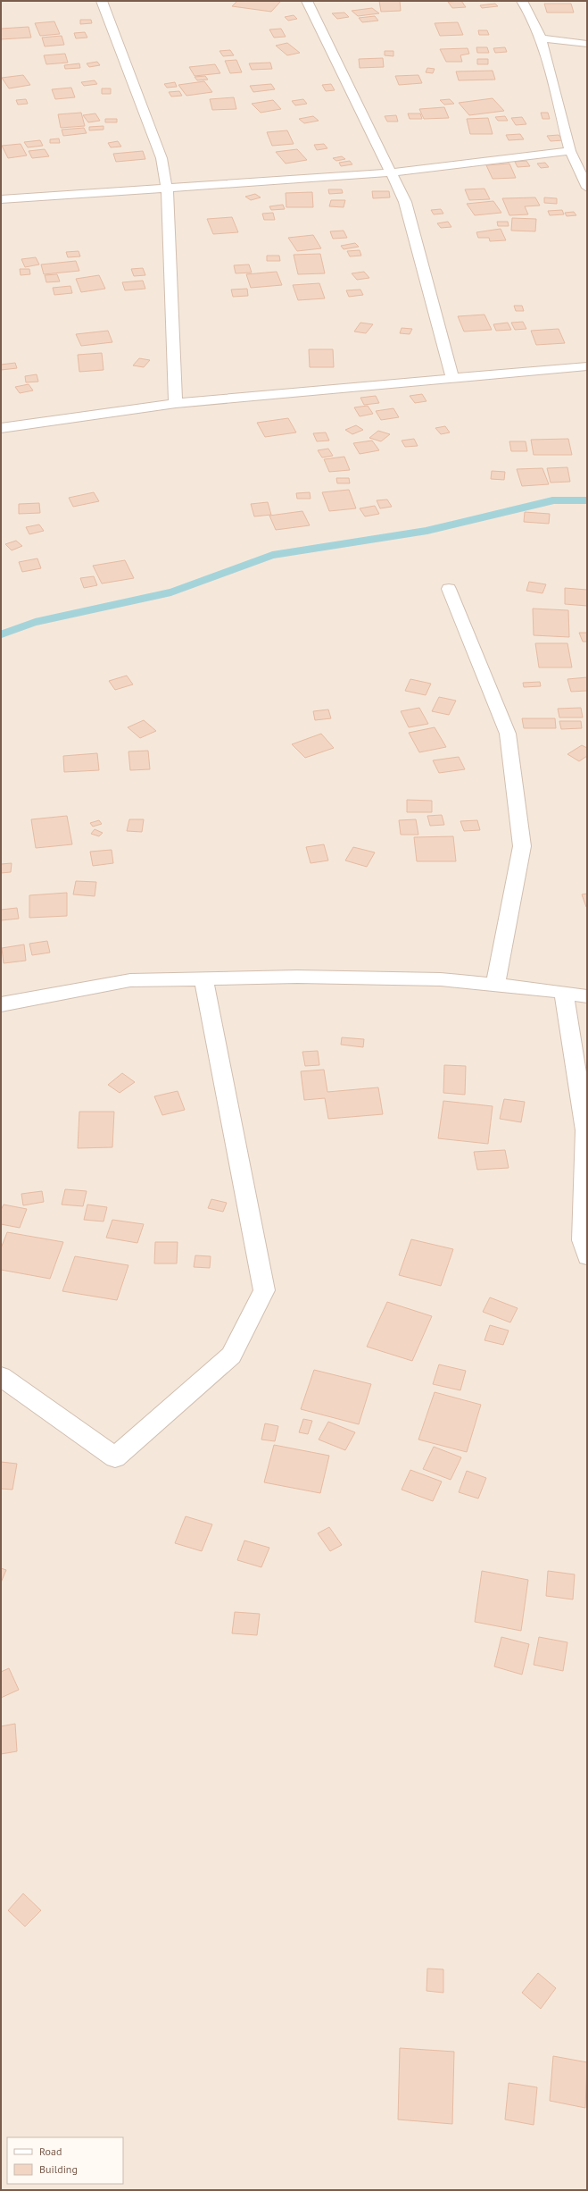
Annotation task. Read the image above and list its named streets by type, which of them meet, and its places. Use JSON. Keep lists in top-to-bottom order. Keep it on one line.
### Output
{"legend":["Road","Building"]}
